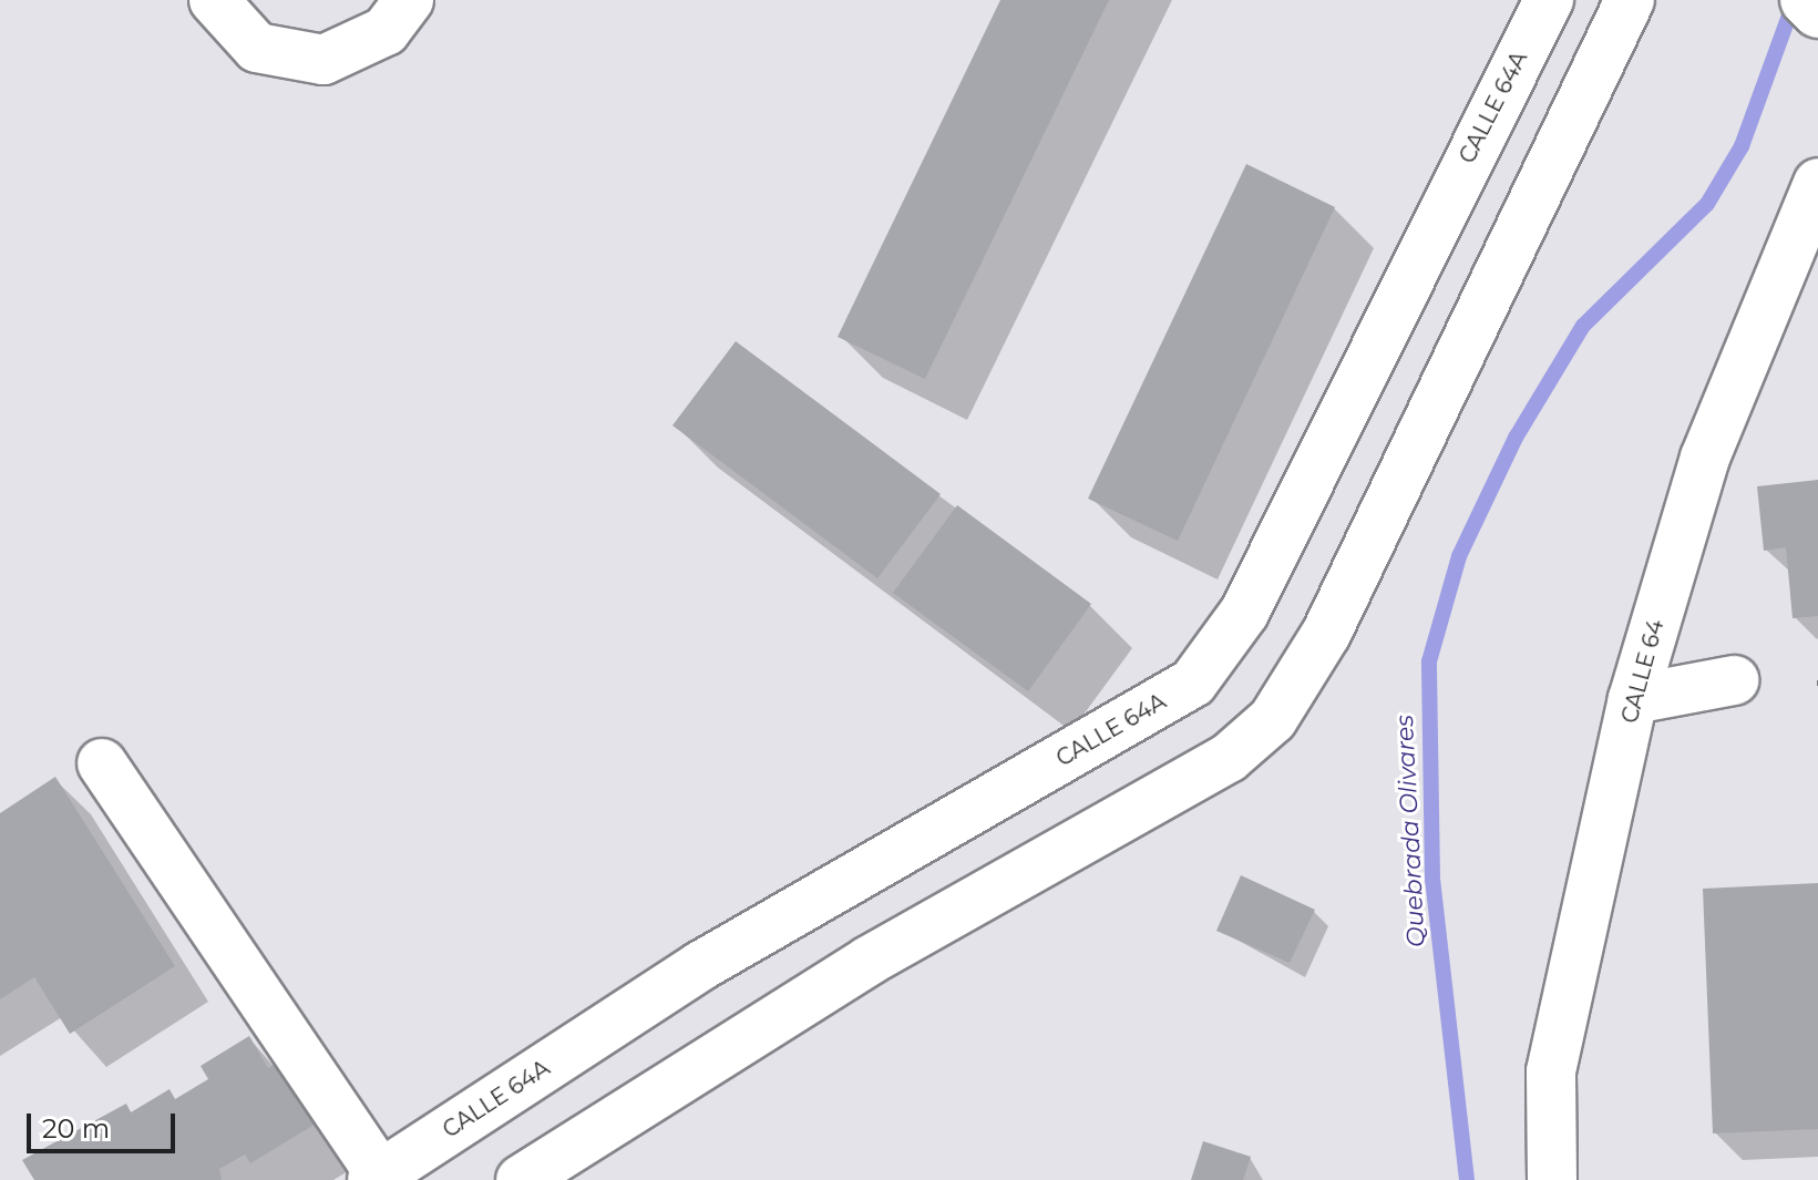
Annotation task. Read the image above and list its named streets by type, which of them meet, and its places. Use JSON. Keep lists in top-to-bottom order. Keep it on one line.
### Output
{"streets":{"street":["CALLE 64A","CALLE 64"]},"water":["Quebrada Olivares"],"scale_bar":"20 m"}
